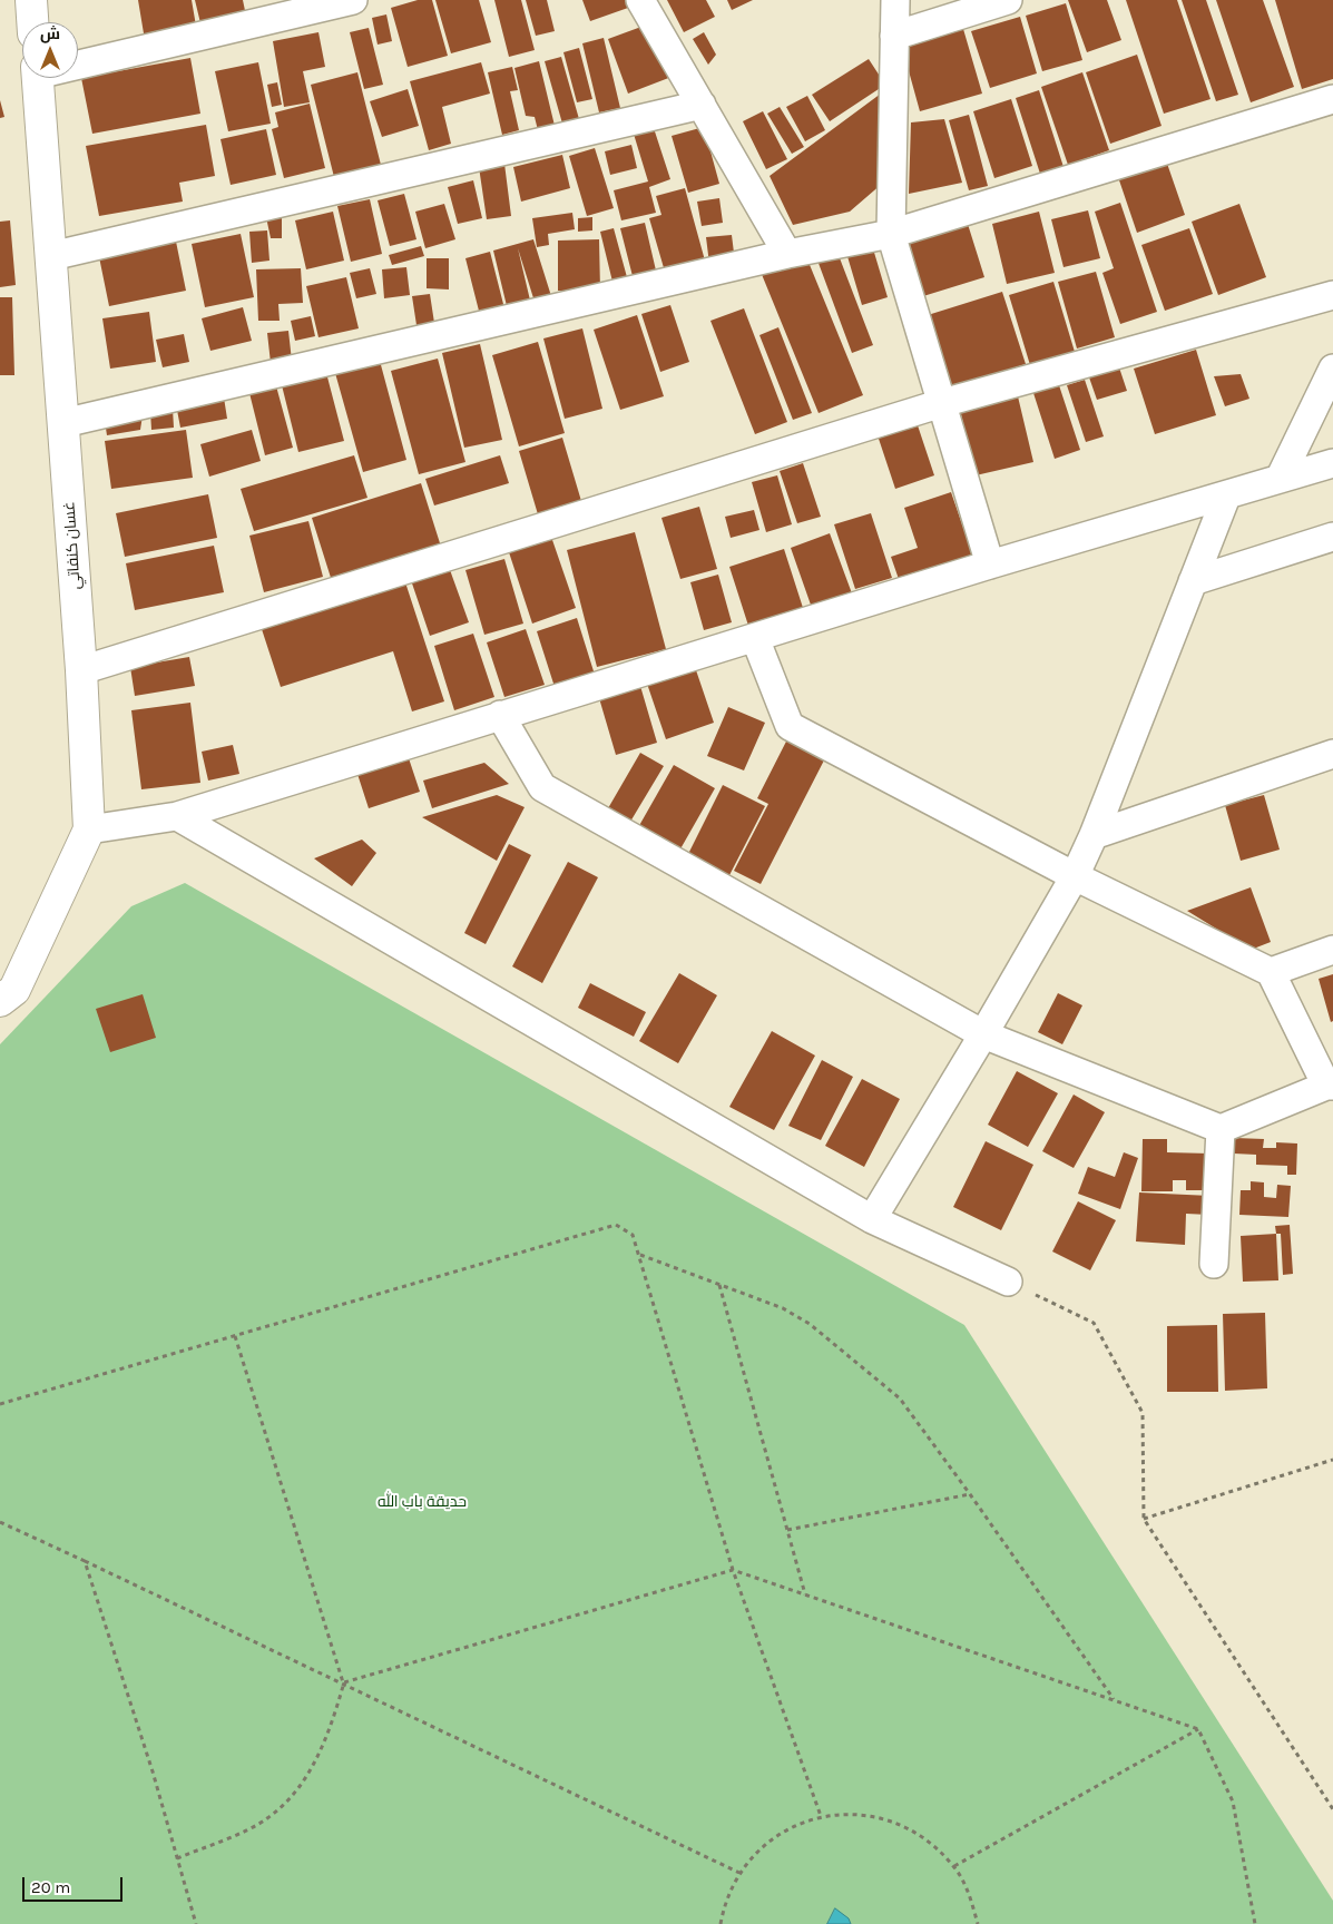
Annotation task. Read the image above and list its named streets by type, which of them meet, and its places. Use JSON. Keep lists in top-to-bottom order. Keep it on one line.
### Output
{"streets":{"street":["غسان كنفاتي"]},"parks":["حديقة باب الله"],"scale_bar":"20 m","north":"top"}
